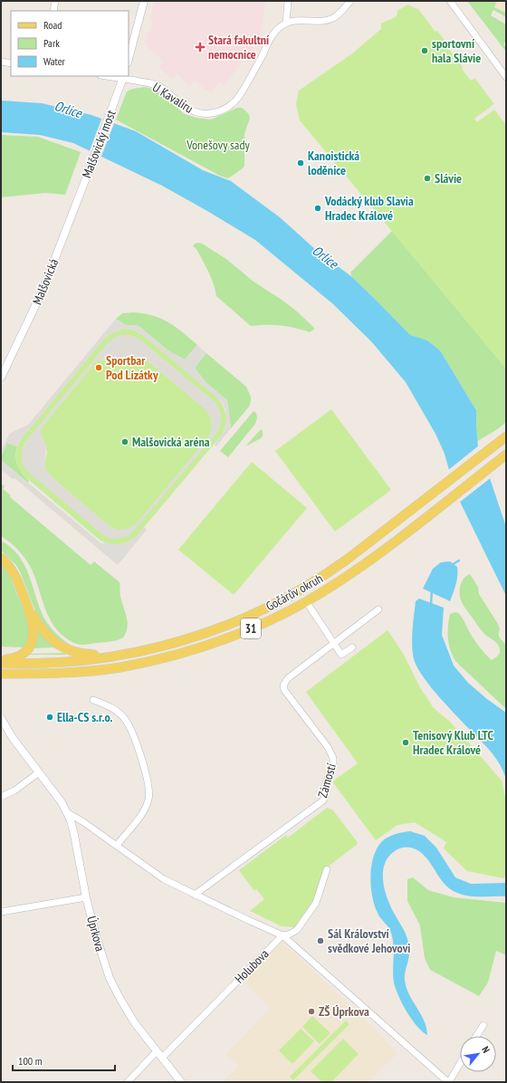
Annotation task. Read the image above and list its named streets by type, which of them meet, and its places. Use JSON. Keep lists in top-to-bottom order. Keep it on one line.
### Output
{"streets":{"main road":["Gočárův okruh","31"],"street":["U Kavalíru","Malšovický most","Malšovická","Zámostí","Úprkova","Holubova"]},"crossings":[["U Kavalíru","Malšovický most"],["Malšovický most","Malšovická"],["Úprkova","Holubova"]],"water":["Orlice"],"parks":["Vonešovy sady"],"places":{"health":["Stará fakultní nemocnice"],"other":["sportovní hala Slávie","Kanoistická loděnice","Slávie","Vodácký klub Slavia Hradec Králové","Sportbar Pod Lízátky","Malšovická aréna","Ella-CS s.r.o.","Tenisový Klub LTC Hradec Králové","Sál Království svědkové Jehovovi","ZŠ Úprkova"]},"legend":["Road","Park","Water"],"scale_bar":"100 m","north":"top right"}
